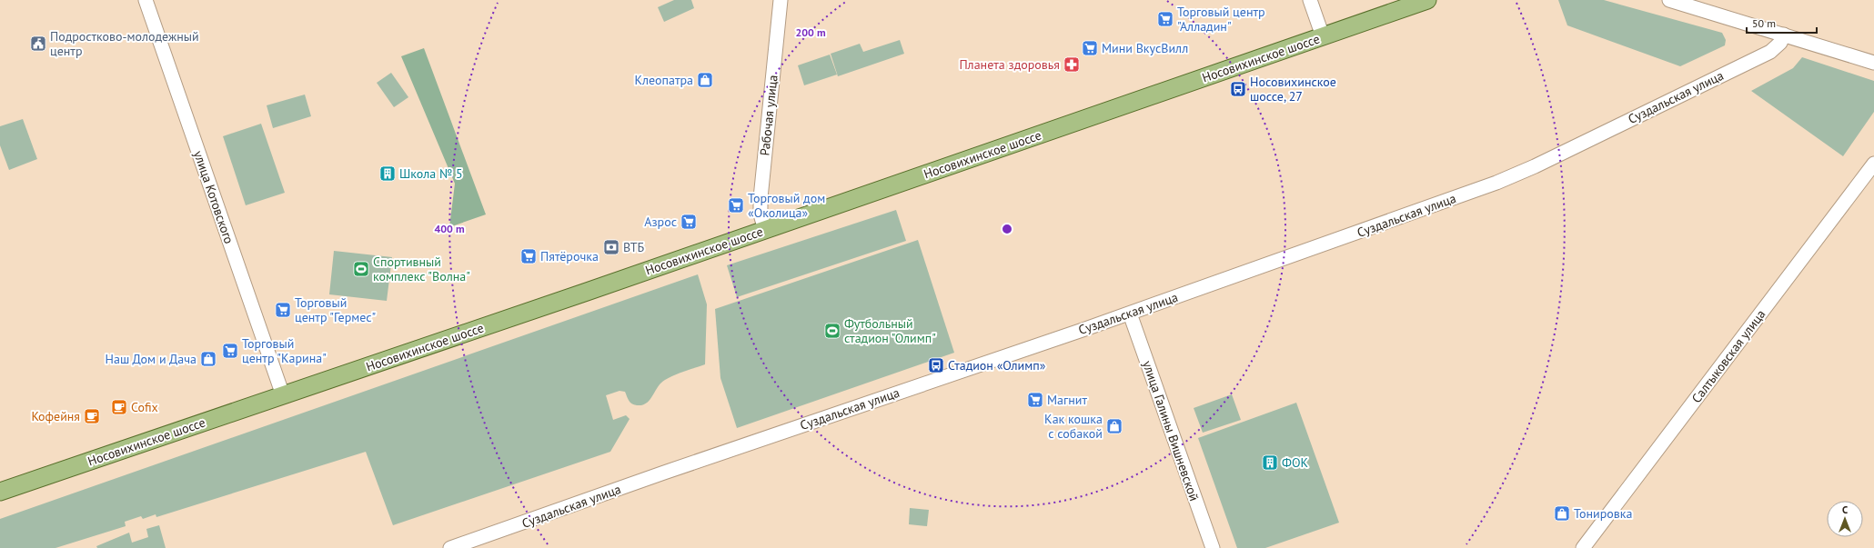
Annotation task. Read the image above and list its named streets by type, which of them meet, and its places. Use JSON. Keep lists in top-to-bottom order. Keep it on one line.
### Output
{"streets":{"main road":["Носовихинское шоссе"],"street":["Суздальская улица","Рабочая улица","улица Котовского","Салтыковская улица","улица Галины Вишневской"]},"crossings":[["Носовихинское шоссе","Рабочая улица"],["Носовихинское шоссе","улица Котовского"],["Суздальская улица","улица Галины Вишневской"]],"places":{"supermarket":["Торговый центр \"Алладин\"","Мини ВкусВилл","Торговый дом «Околица»","Азрос","Пятёрочка","Торговый центр \"Гермес\"","Торговый центр \"Карина\"","Магнит"],"public building":["Подростково-молодежный центр"],"pharmacy":["Планета здоровья"],"shop":["Клеопатра","Наш Дом и Дача","Как кошка с собакой","Тонировка"],"bus stop":["Носовихинское шоссе, 27","Стадион «Олимп»"],"building":["Школа № 5","ФОК"],"bank":["ВТБ"],"sports":["Спортивный комплекс \"Волна\"","Футбольный стадион \"Олимп\""],"cafe":["Cofix","Кофейня"]},"scale_bar":"50 m","north":"top","rings":["200 m","400 m"]}
